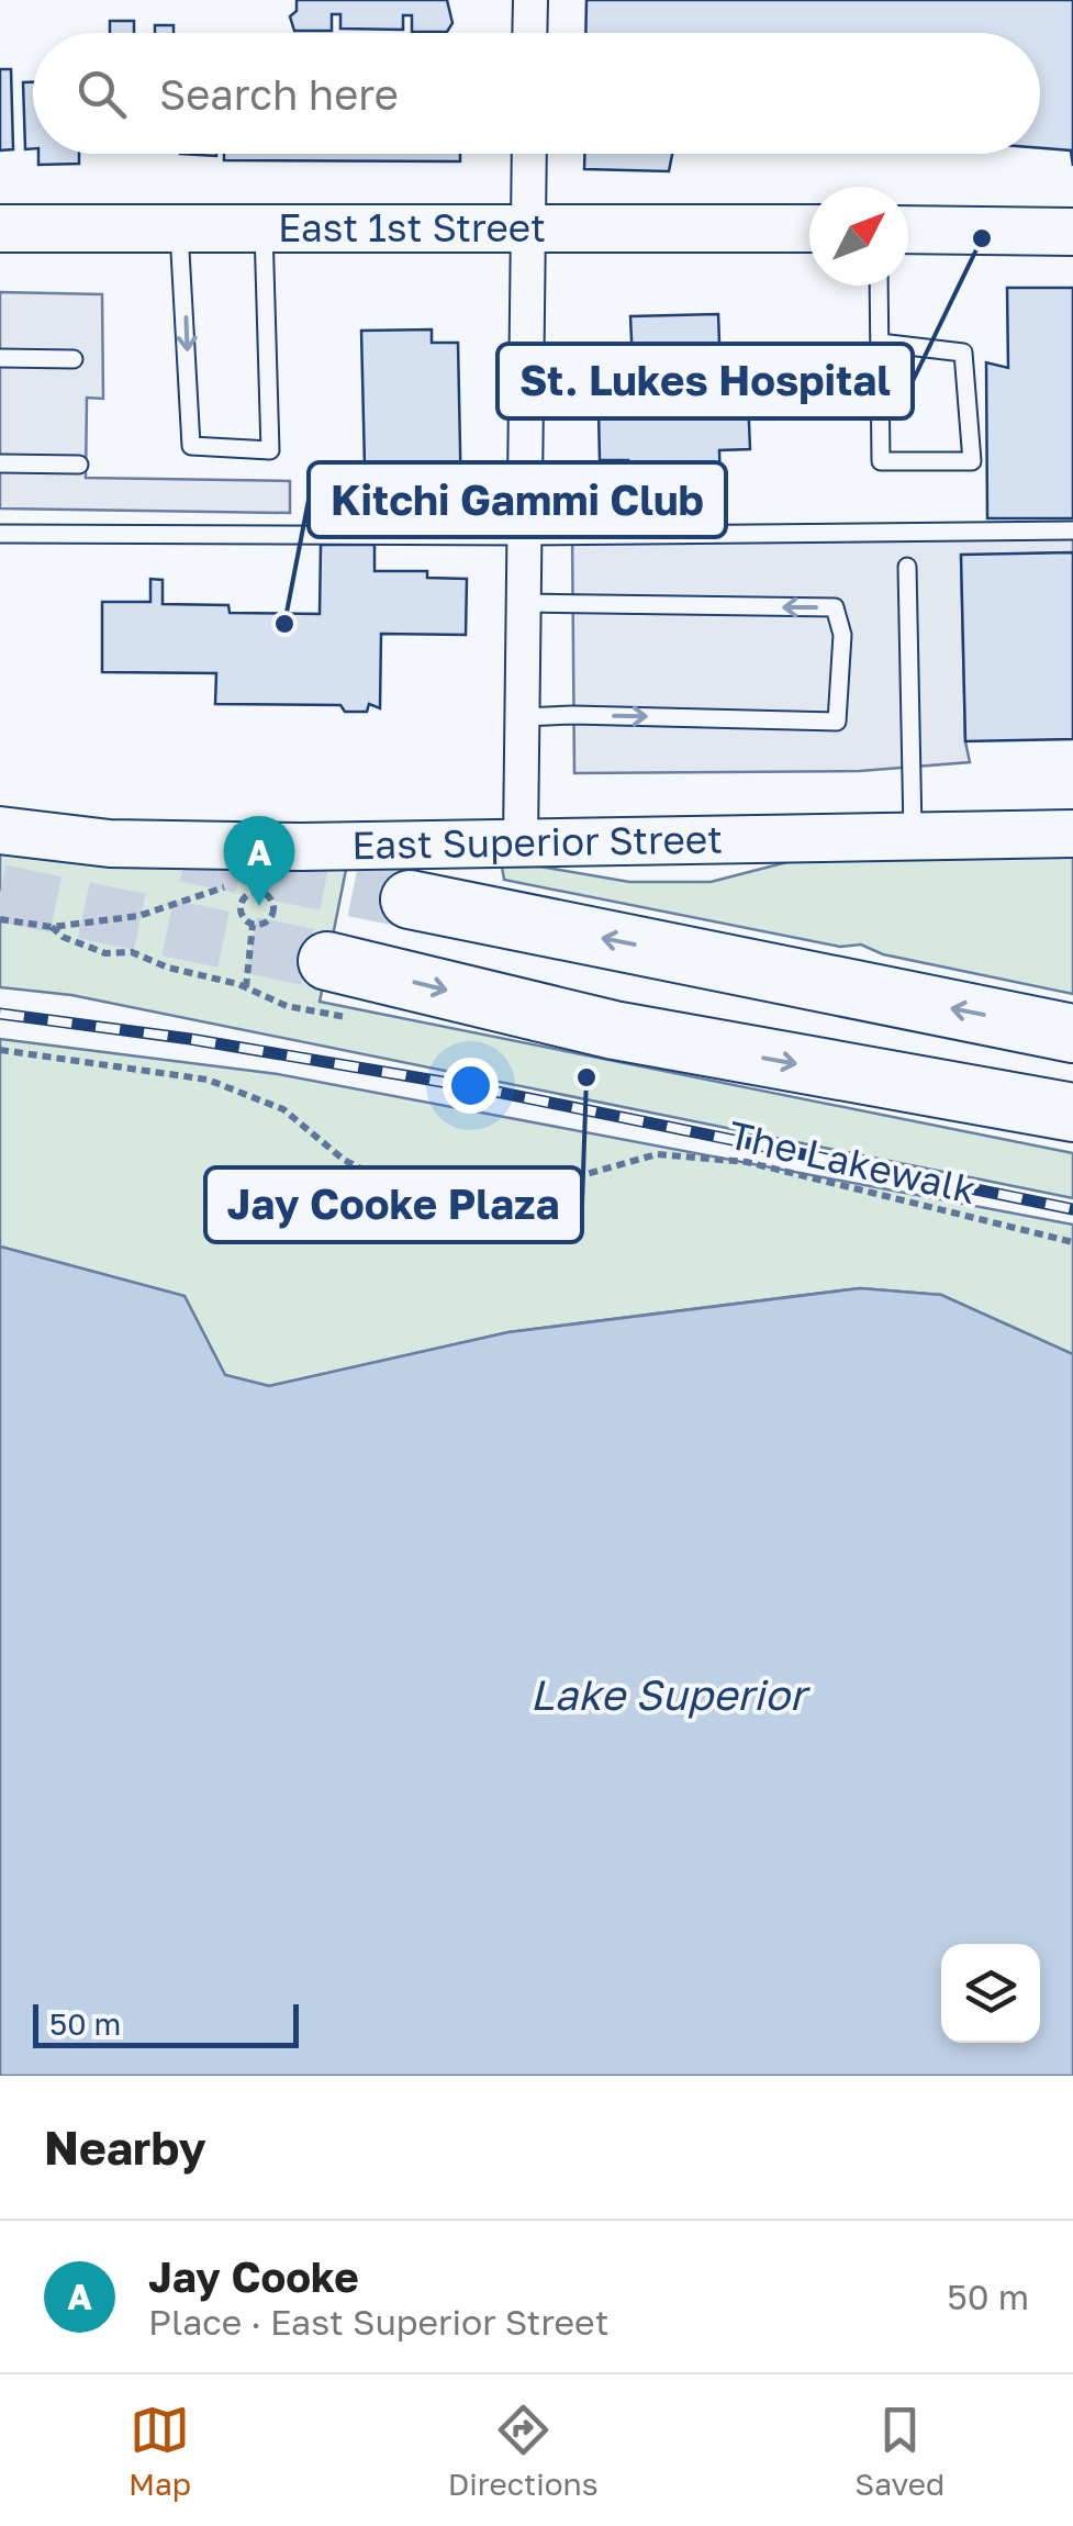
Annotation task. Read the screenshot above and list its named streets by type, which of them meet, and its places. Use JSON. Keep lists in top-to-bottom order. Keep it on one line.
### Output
{"streets":{"street":["East 1st Street","East Superior Street"],"path":["The Lakewalk"]},"water":["Lake Superior"],"places":["St. Lukes Hospital","Kitchi Gammi Club","Jay Cooke Plaza"],"scale_bar":"50 m","north":"top right","page":{"search":"Search here","pins":"A","scale":"50 m","heading":"Nearby","list":[{"mark":"A","name":"Jay Cooke","note":"Place · East Superior Street","value":"50 m"}],"nav":["Map","Directions","Saved"]}}
